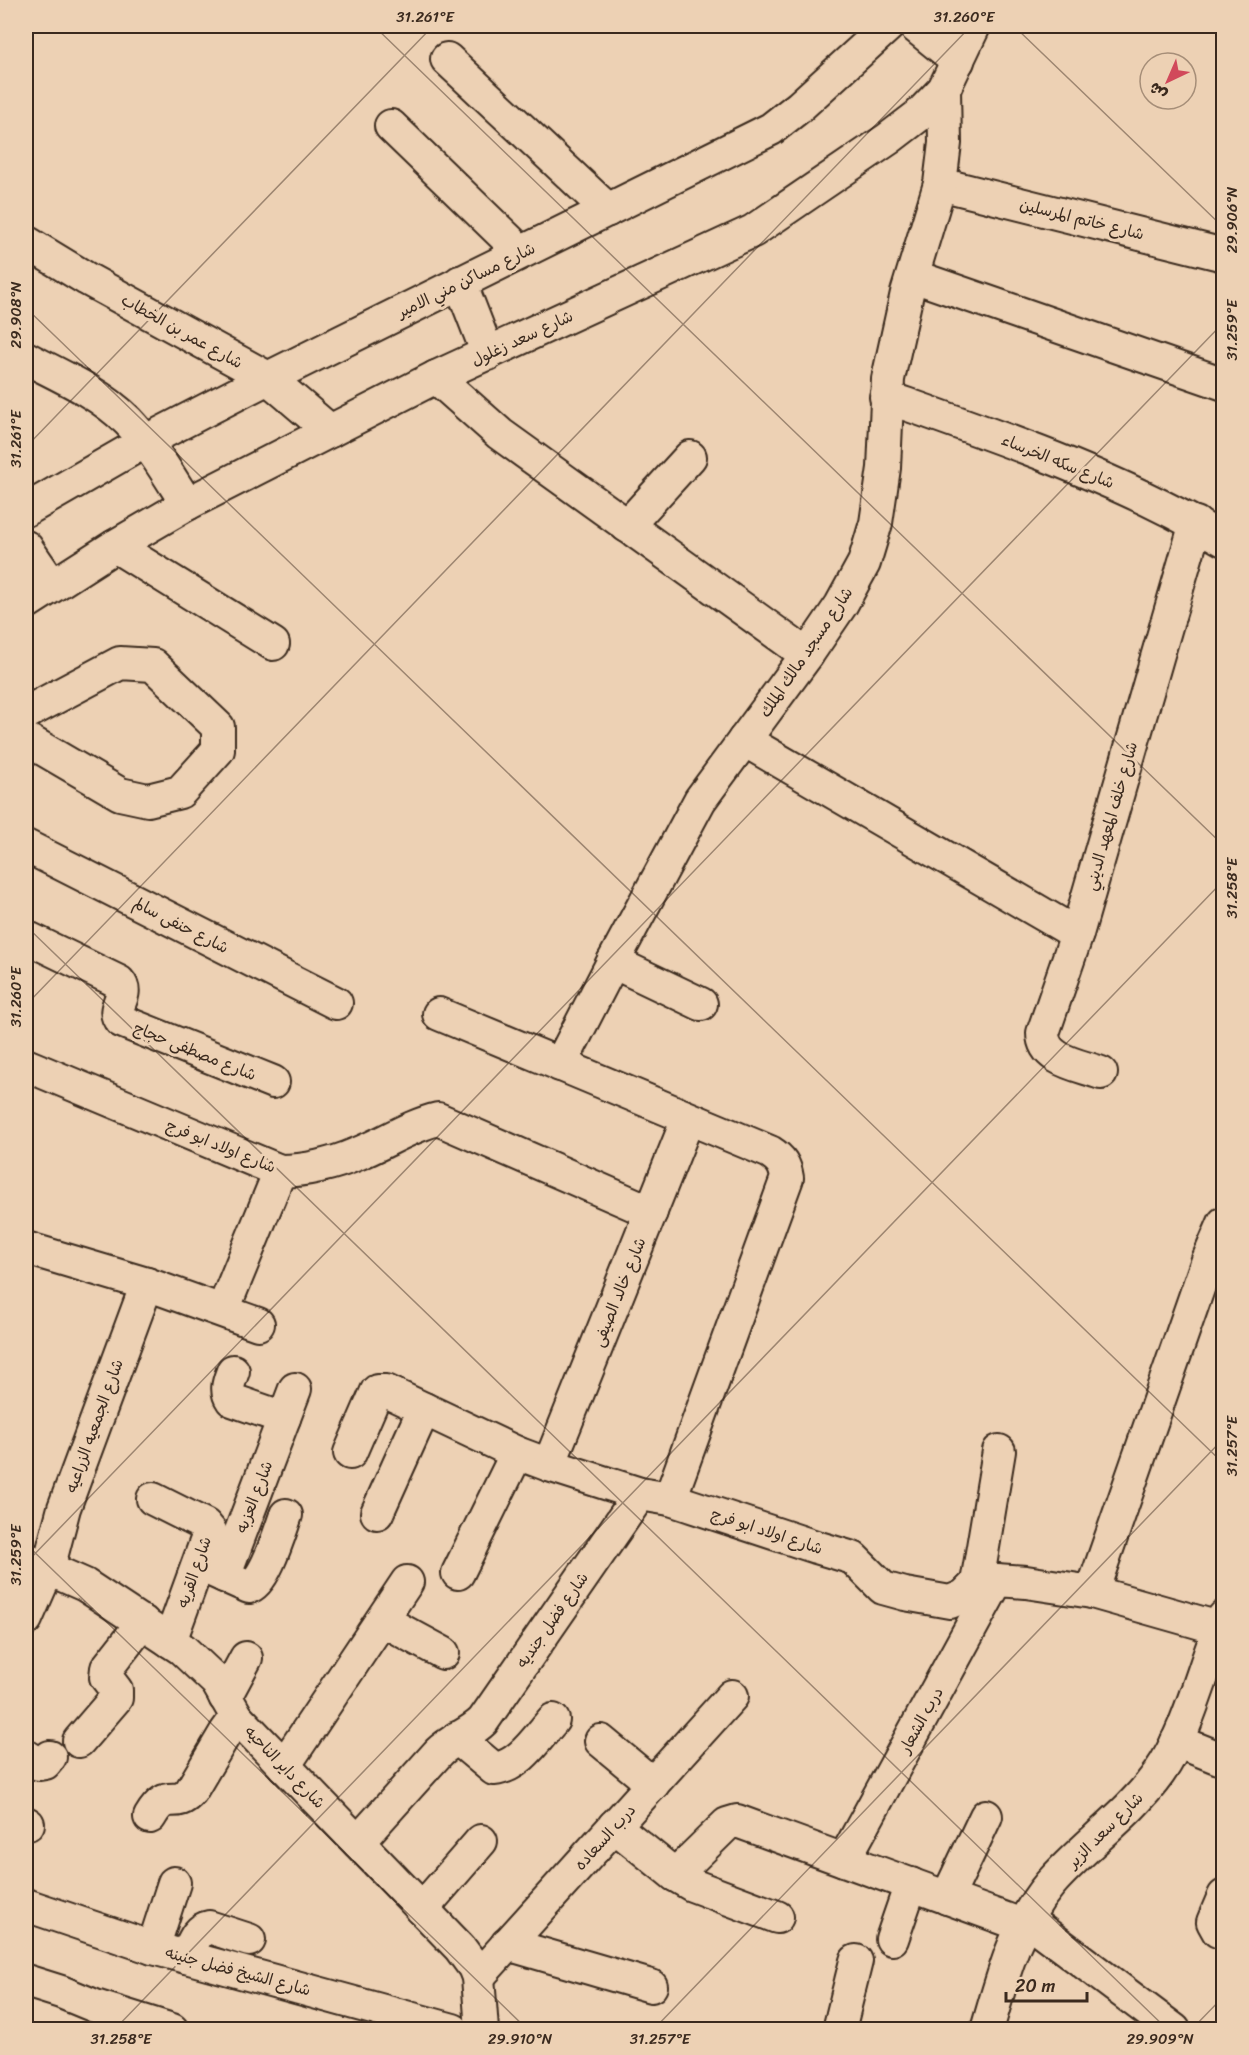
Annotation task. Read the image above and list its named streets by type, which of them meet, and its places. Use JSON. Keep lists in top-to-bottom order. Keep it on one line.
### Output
{"streets":{"street":["شارع خاتم المرسلين","شارع مساكن مني الامير","شارع عمر بن الخطاب","شارع سعد زغلول","شارع سكه الخرساء","شارع مسجد مالك الملك","شارع خلف المعهد الديني","شارع حنفى سالم","شارع مصطفى حجاج","شارع اولاد ابو فرج","شارع خالد الصيفى","شارع الجمعيه الزراعيه","شارع العزبه","شارع القريه","شارع فضل جنديه","درب الشعار","شارع داير الناحيه","شارع سعد الزير","درب السعاده","شارع الشيخ فضل جنينه"]},"crossings":[["شارع خاتم المرسلين","شارع مسجد مالك الملك"],["شارع مساكن مني الامير","شارع عمر بن الخطاب"],["شارع عمر بن الخطاب","شارع سعد زغلول"],["شارع سعد زغلول","شارع مسجد مالك الملك"],["شارع سكه الخرساء","شارع مسجد مالك الملك"],["شارع سكه الخرساء","شارع خلف المعهد الديني"],["شارع اولاد ابو فرج","شارع خالد الصيفى"],["شارع اولاد ابو فرج","شارع فضل جنديه"],["شارع اولاد ابو فرج","درب الشعار"],["شارع الجمعيه الزراعيه","شارع داير الناحيه"],["شارع العزبه","شارع القريه"],["شارع القريه","شارع داير الناحيه"],["شارع فضل جنديه","شارع داير الناحيه"],["شارع داير الناحيه","درب السعاده"]],"scale_bar":"20 m","north":"bottom left","coordinates":["31.261°E","31.260°E","29.906°N","29.908°N","31.259°E","31.258°E","31.257°E","29.910°N","29.909°N"]}
